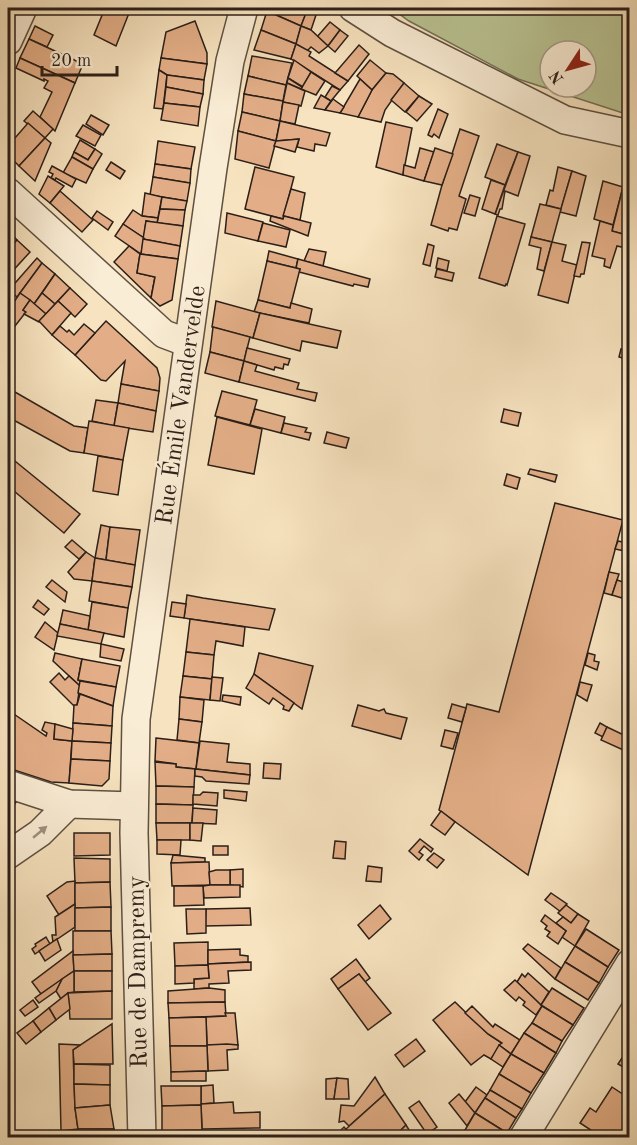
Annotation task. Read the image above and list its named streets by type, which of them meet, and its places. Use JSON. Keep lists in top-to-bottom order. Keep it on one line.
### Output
{"streets":{"street":["Rue Émile Vandervelde","Rue de Dampremy"]},"crossings":[["Rue Émile Vandervelde","Rue de Dampremy"]],"scale_bar":"20 m","north":"bottom left"}
